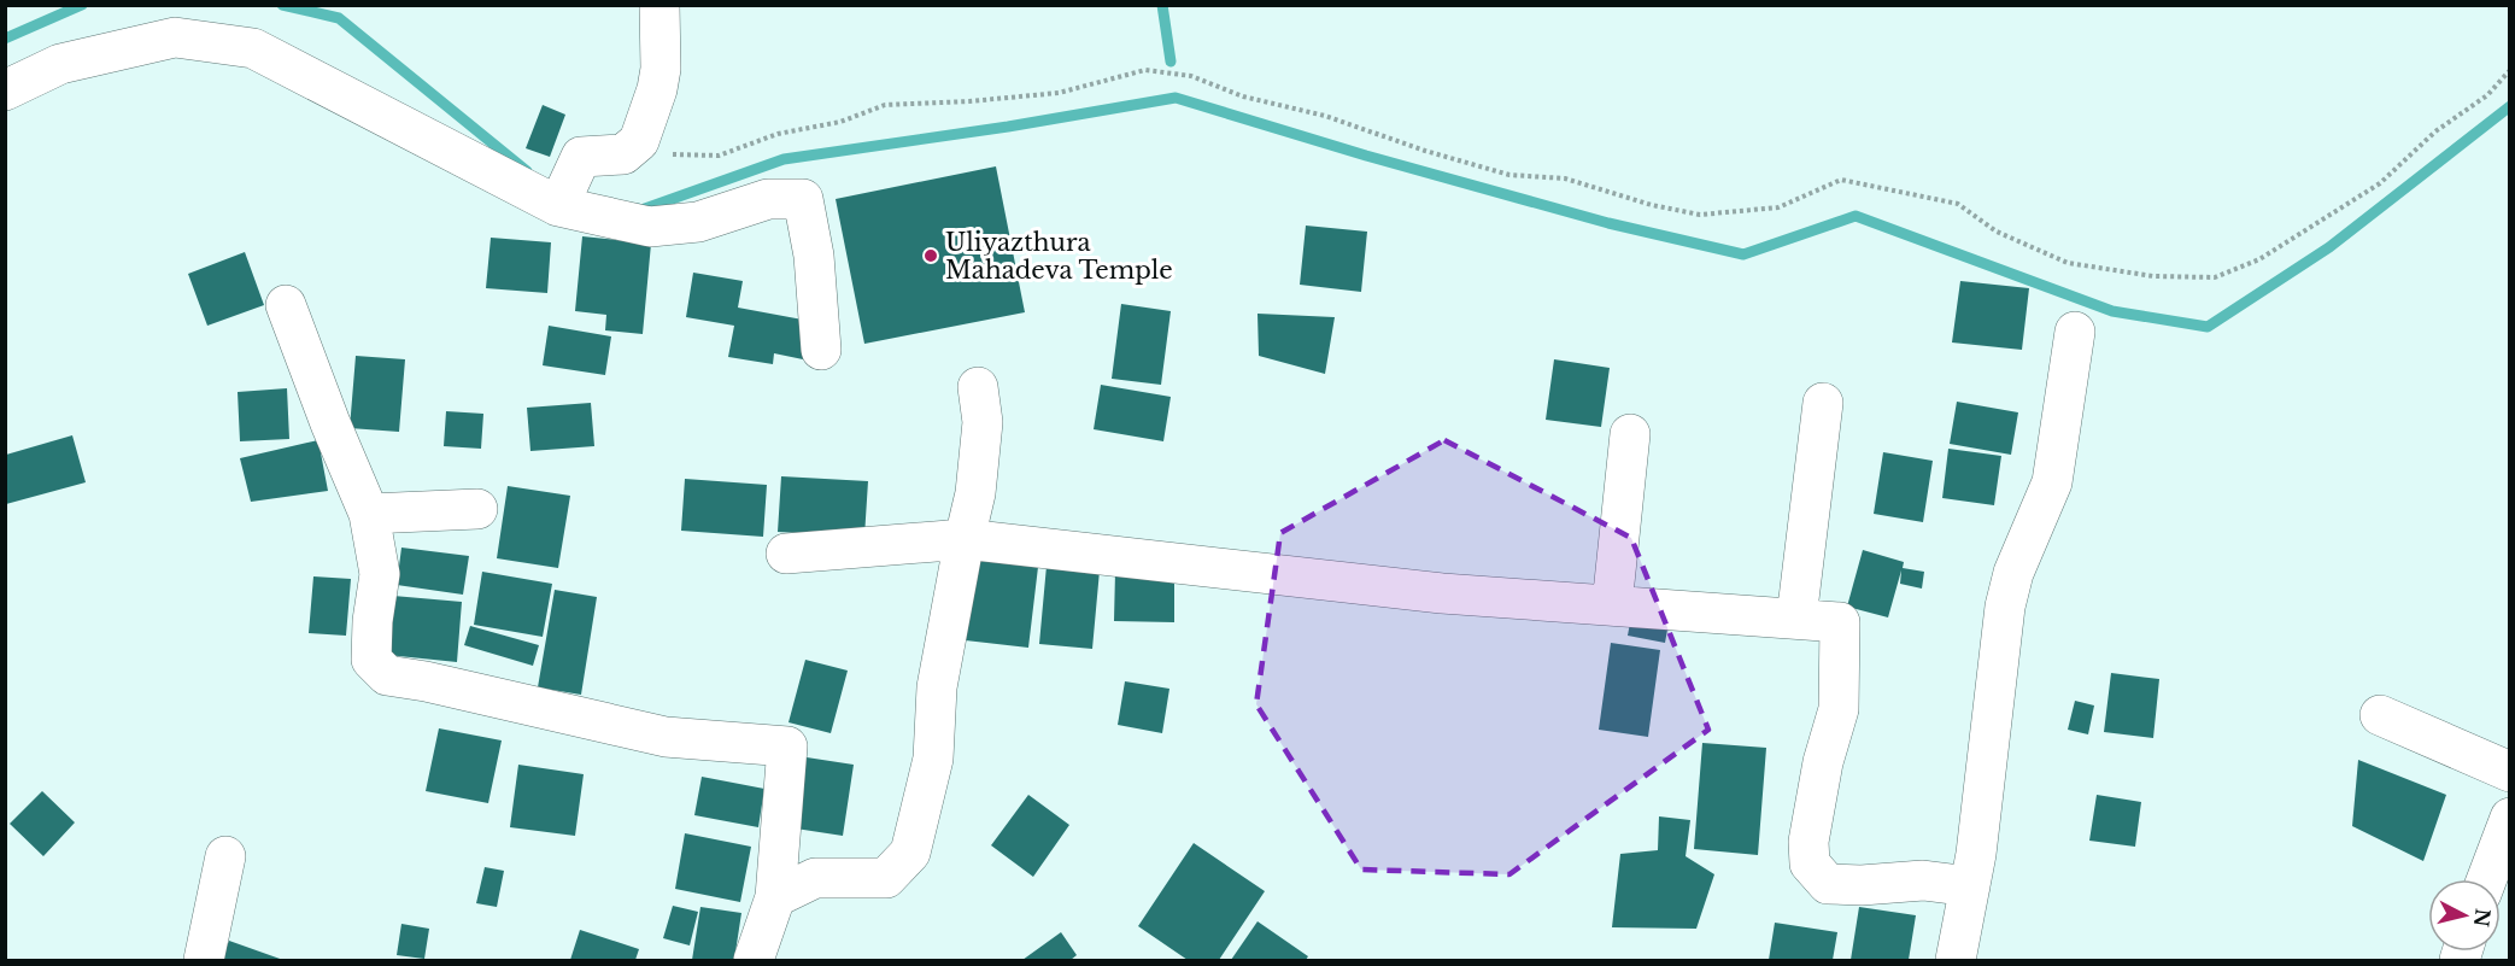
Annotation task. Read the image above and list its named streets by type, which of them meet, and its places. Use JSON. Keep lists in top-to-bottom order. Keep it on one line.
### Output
{"places":["Uliyazthura Mahadeva Temple"],"north":"right"}
